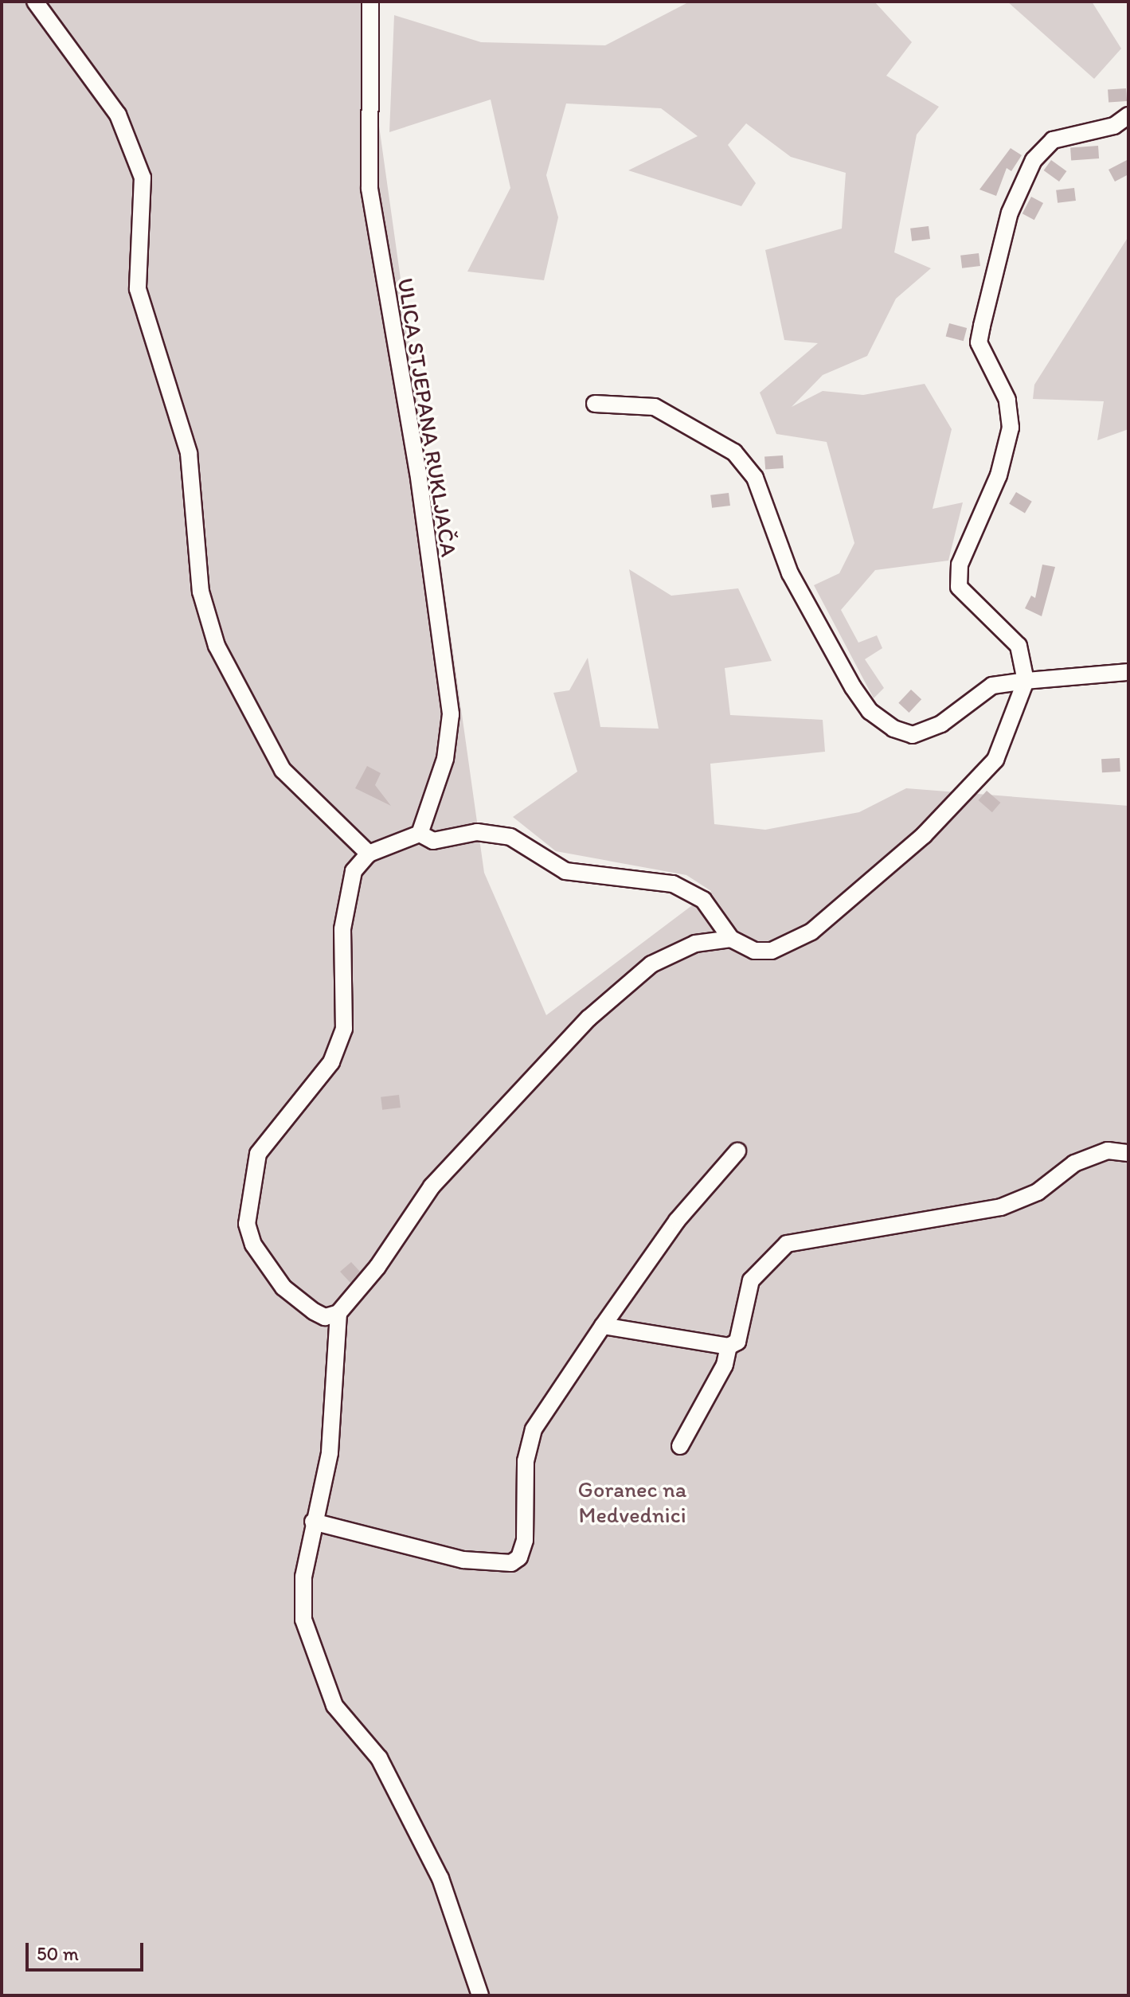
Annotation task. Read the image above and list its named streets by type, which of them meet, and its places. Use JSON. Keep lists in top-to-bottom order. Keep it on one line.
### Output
{"streets":{"street":["ULICA STJEPANA RUKLJAČA"]},"parks":["Goranec na Medvednici"],"scale_bar":"50 m"}
